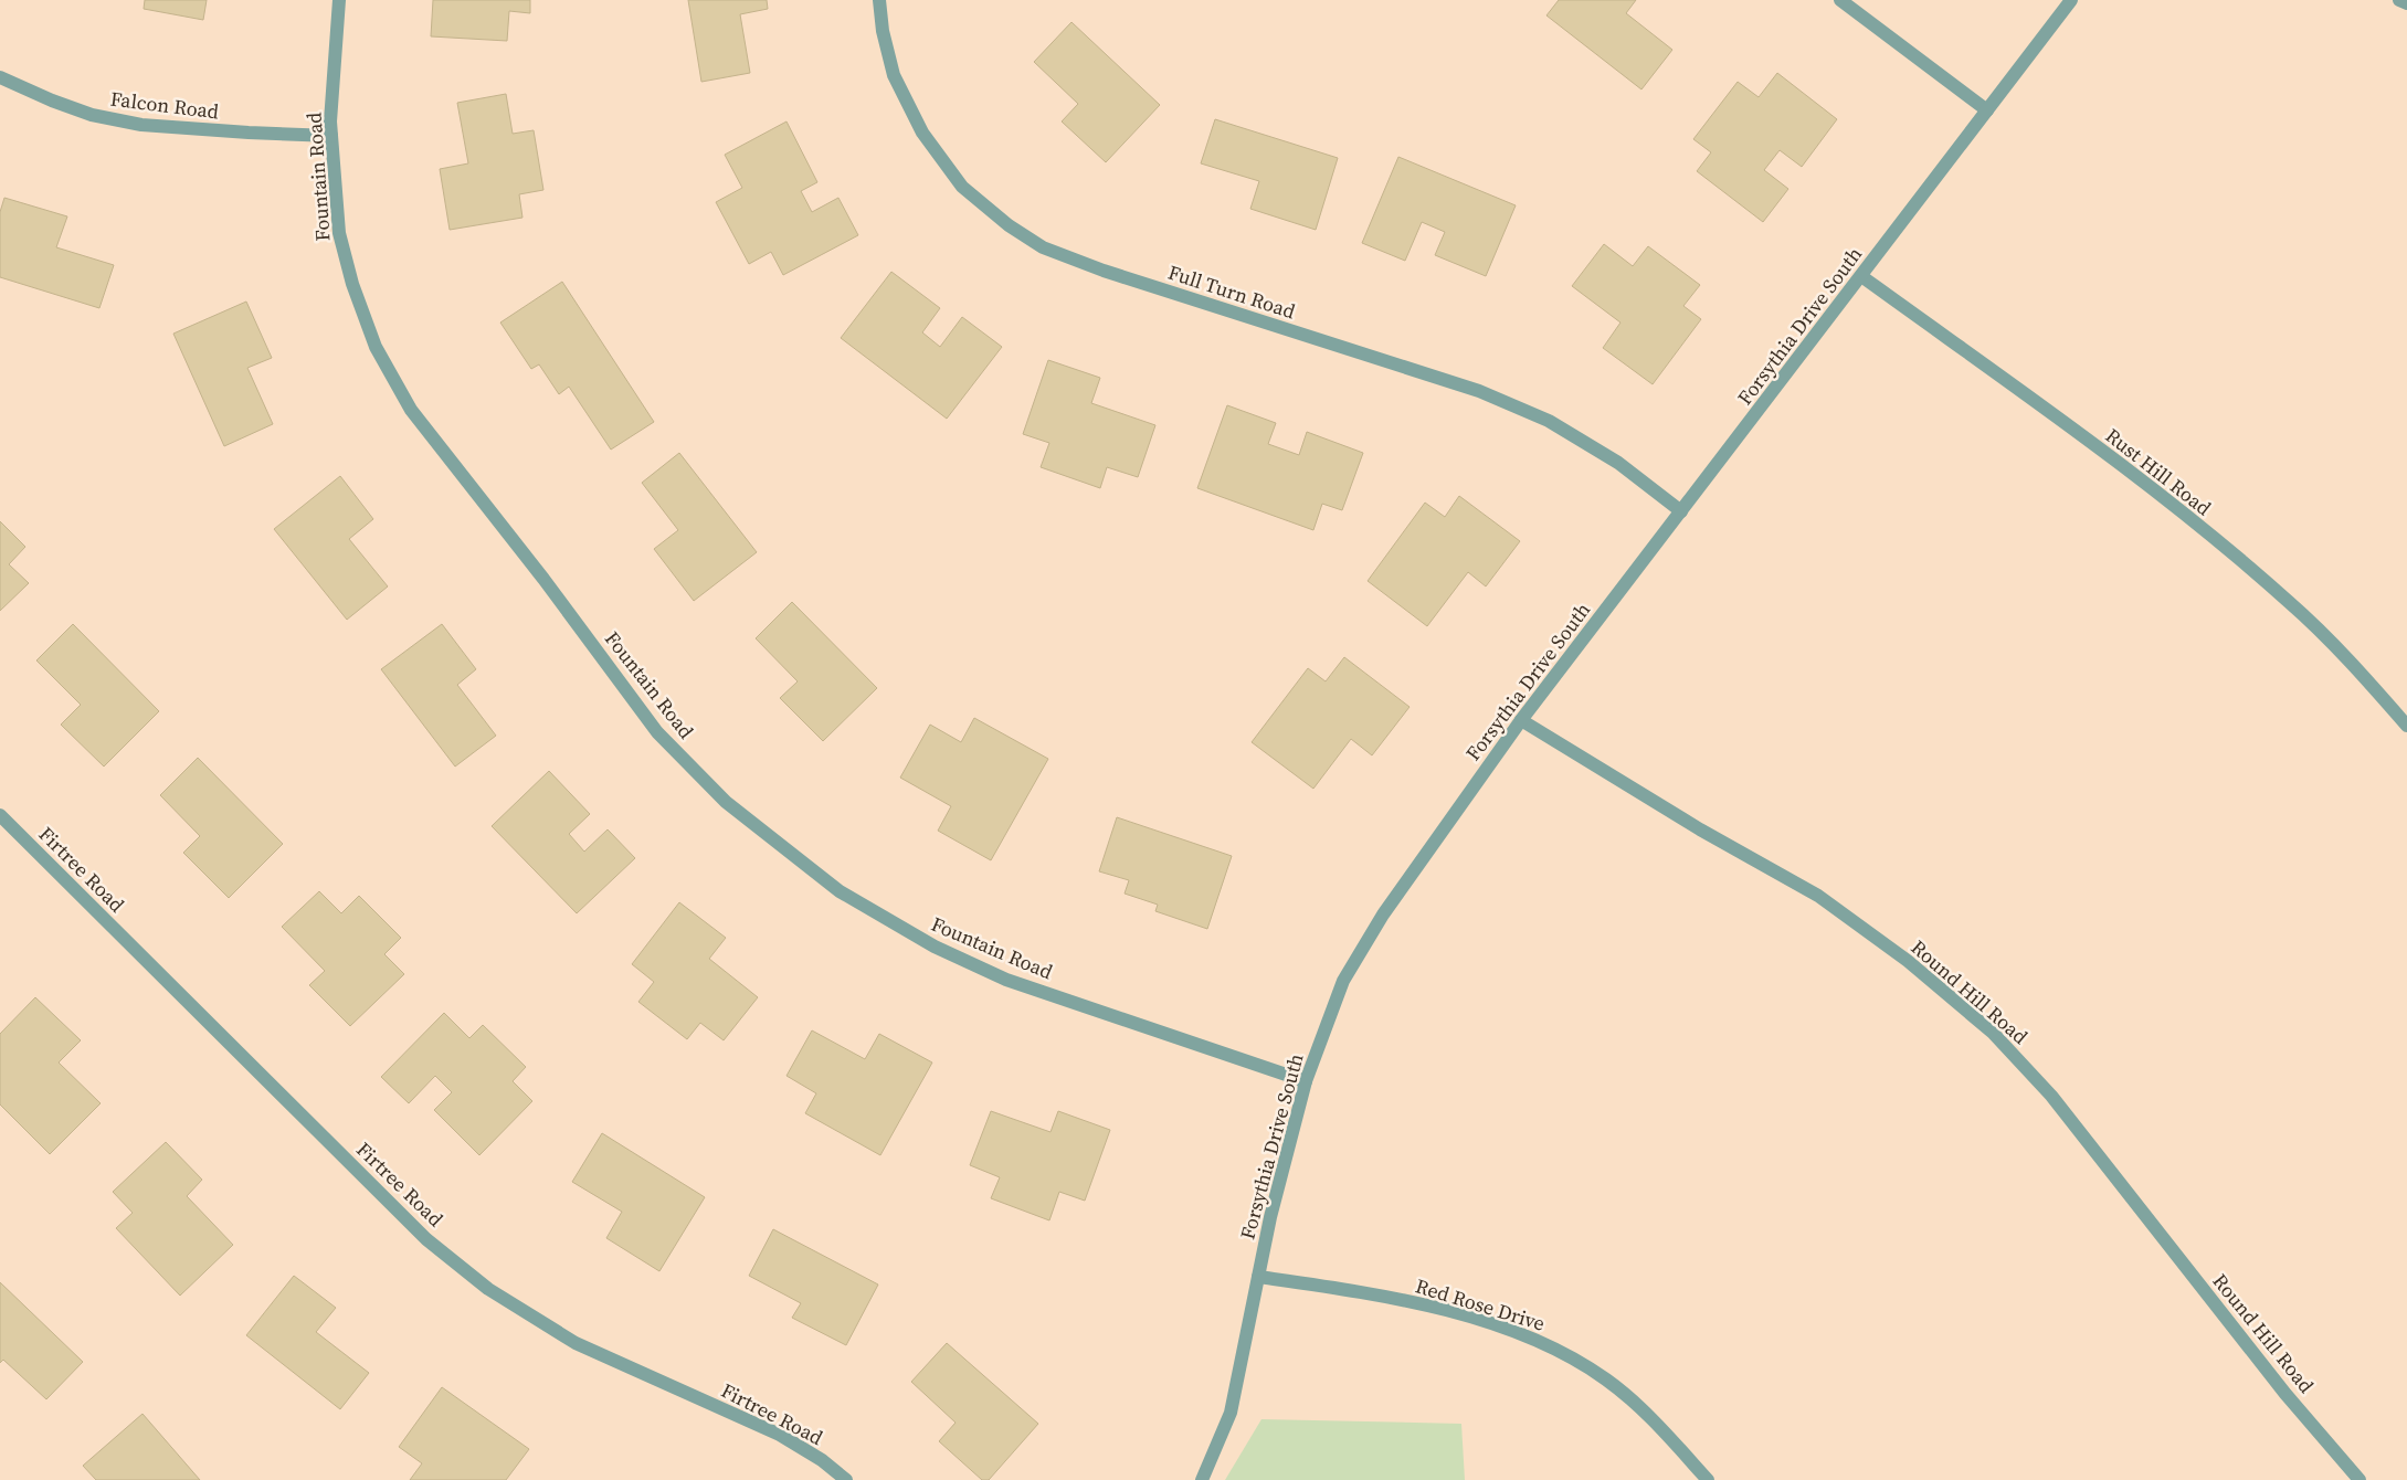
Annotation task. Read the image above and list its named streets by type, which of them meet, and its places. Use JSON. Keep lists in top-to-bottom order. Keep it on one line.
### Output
{"streets":{"street":["Falcon Road","Fountain Road","Full Turn Road","Forsythia Drive South","Rust Hill Road","Firtree Road","Round Hill Road","Red Rose Drive"]},"crossings":[["Falcon Road","Fountain Road"],["Fountain Road","Forsythia Drive South"],["Full Turn Road","Forsythia Drive South"],["Forsythia Drive South","Rust Hill Road"],["Forsythia Drive South","Round Hill Road"],["Forsythia Drive South","Red Rose Drive"]]}
